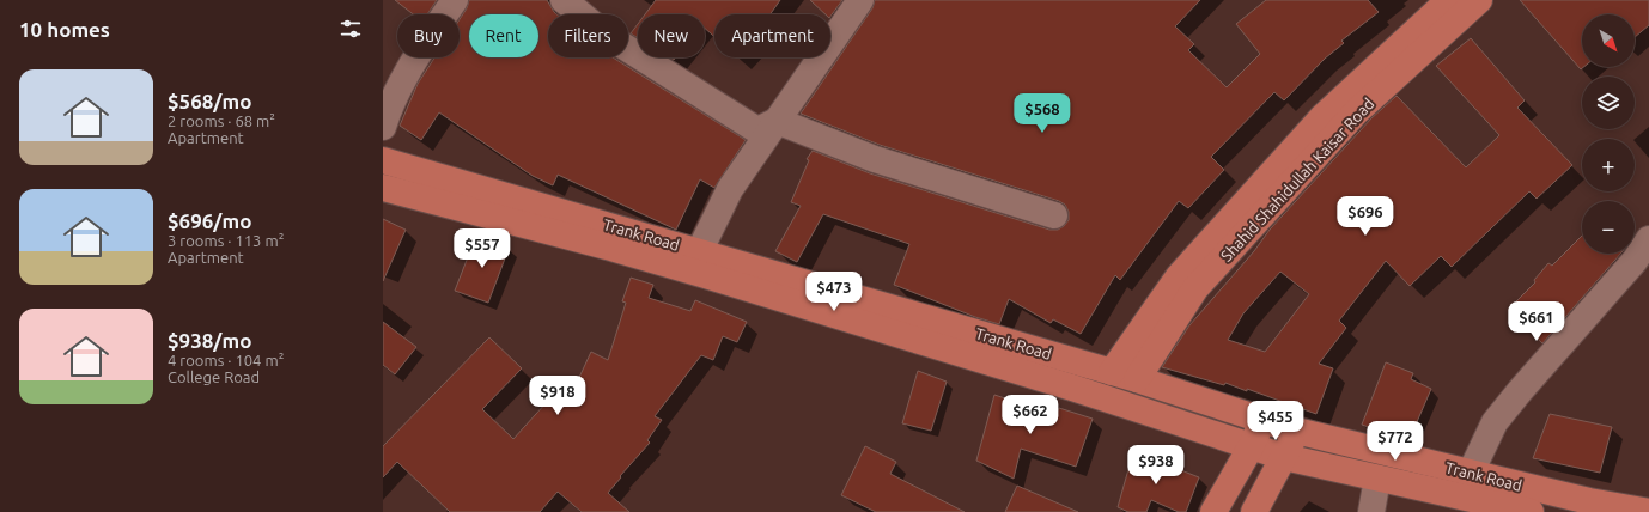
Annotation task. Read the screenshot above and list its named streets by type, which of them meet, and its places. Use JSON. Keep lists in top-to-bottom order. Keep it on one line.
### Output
{"streets":{"main road":["Shahid Shahidullah Kaisar Road","Trank Road"]},"crossings":[["Shahid Shahidullah Kaisar Road","Trank Road"]],"north":"bottom right","page":{"heading":"10 homes","map_buttons":["+","−"],"chip":["Buy","Rent","Filters","New","Apartment"],"list":[{"name":"$568/mo","note":"2 rooms · 68 m² · Apartment"},{"name":"$696/mo","note":"3 rooms · 113 m² · Apartment"},{"name":"$938/mo","note":"4 rooms · 104 m² · College Road"}],"price":["$568","$696","$557","$473","$661","$918","$662","$455","$772","$938"]}}
